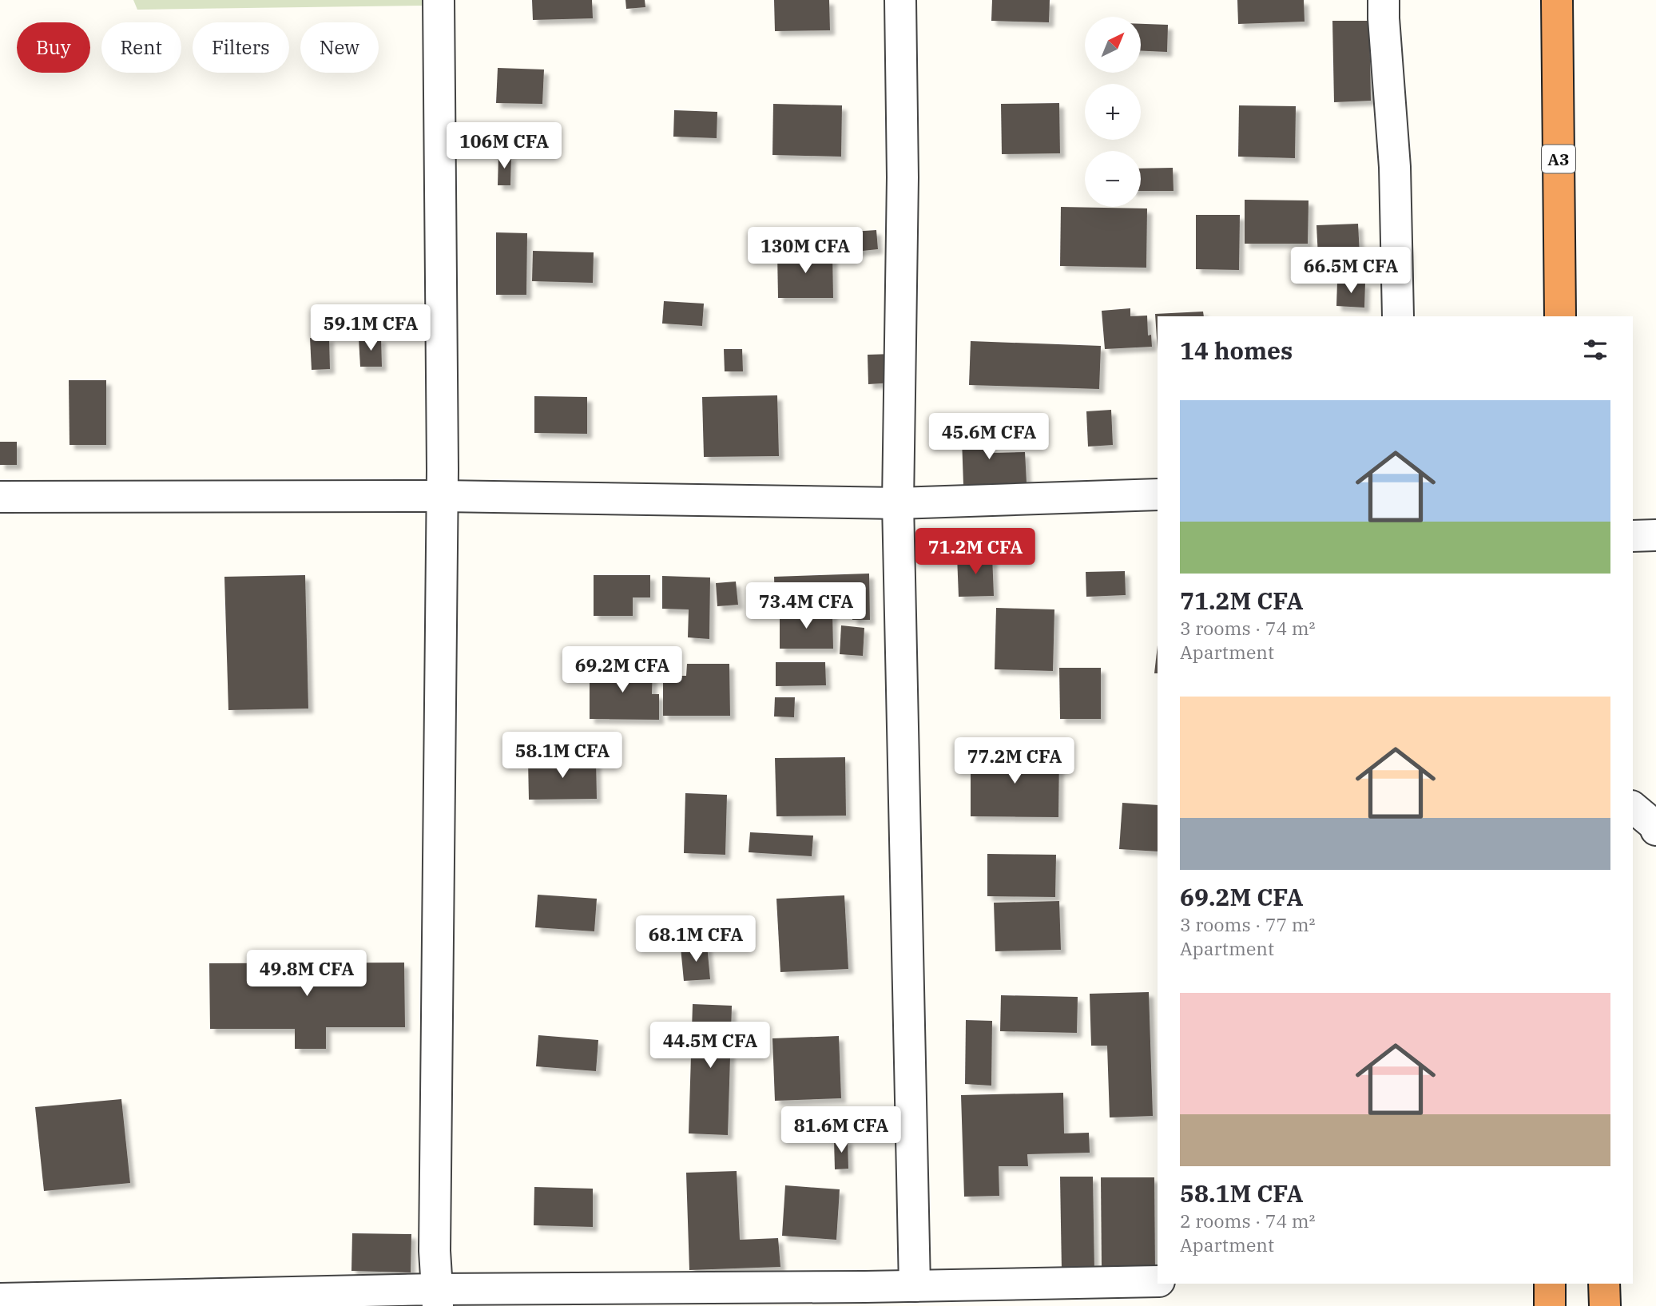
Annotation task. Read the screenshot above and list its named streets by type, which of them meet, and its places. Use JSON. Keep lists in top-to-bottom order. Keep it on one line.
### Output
{"streets":{"highway":["A3"]},"north":"top right","page":{"map_buttons":["+","−"],"chip":["Buy","Rent","Filters","New"],"price":["106M CFA","130M CFA","66.5M CFA","59.1M CFA","45.6M CFA","71.2M CFA","73.4M CFA","69.2M CFA","58.1M CFA","77.2M CFA","68.1M CFA","49.8M CFA","44.5M CFA","81.6M CFA"],"heading":"14 homes","list":[{"name":"71.2M CFA","note":"3 rooms · 74 m² · Apartment"},{"name":"69.2M CFA","note":"3 rooms · 77 m² · Apartment"},{"name":"58.1M CFA","note":"2 rooms · 74 m² · Apartment"}]}}
